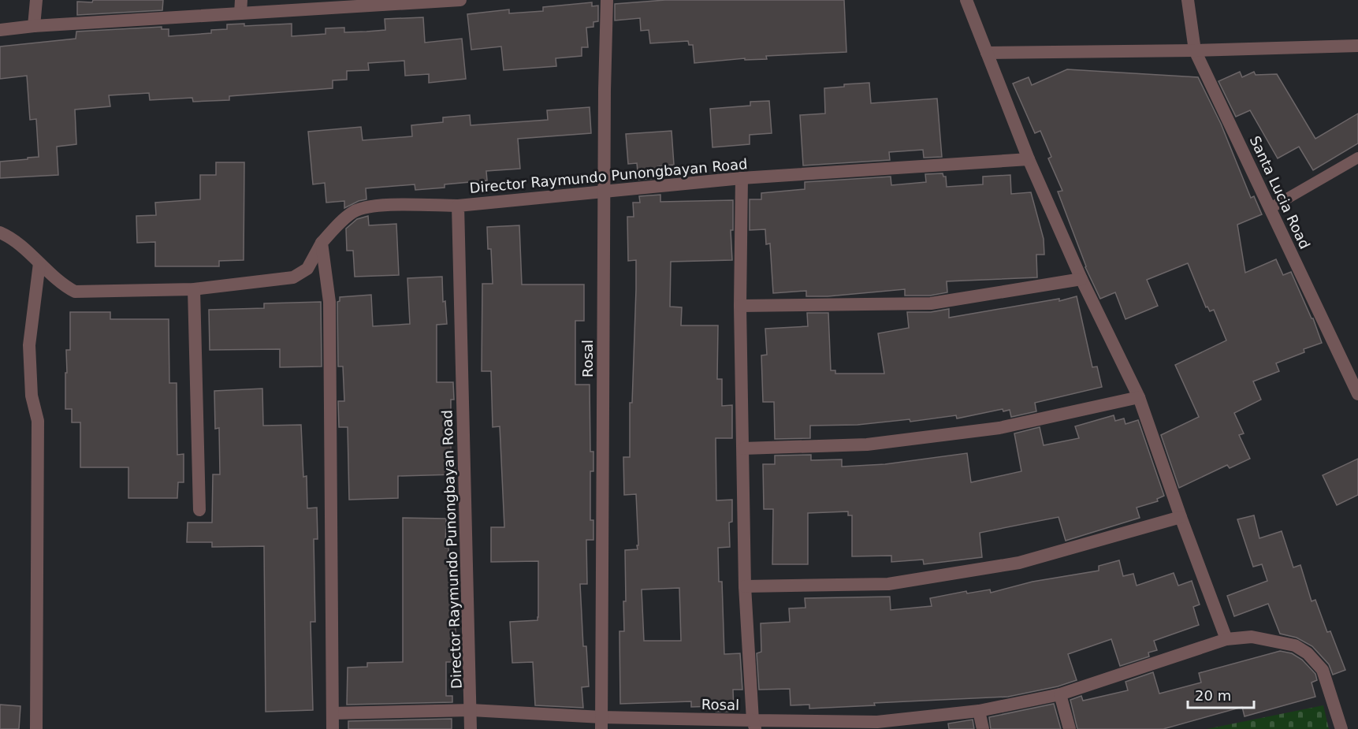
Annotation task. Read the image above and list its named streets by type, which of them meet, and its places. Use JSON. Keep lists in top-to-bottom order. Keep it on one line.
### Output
{"streets":{"street":["Director Raymundo Punongbayan Road","Santa Lucia Road","Rosal"]},"crossings":[["Director Raymundo Punongbayan Road","Rosal"]],"scale_bar":"20 m"}
